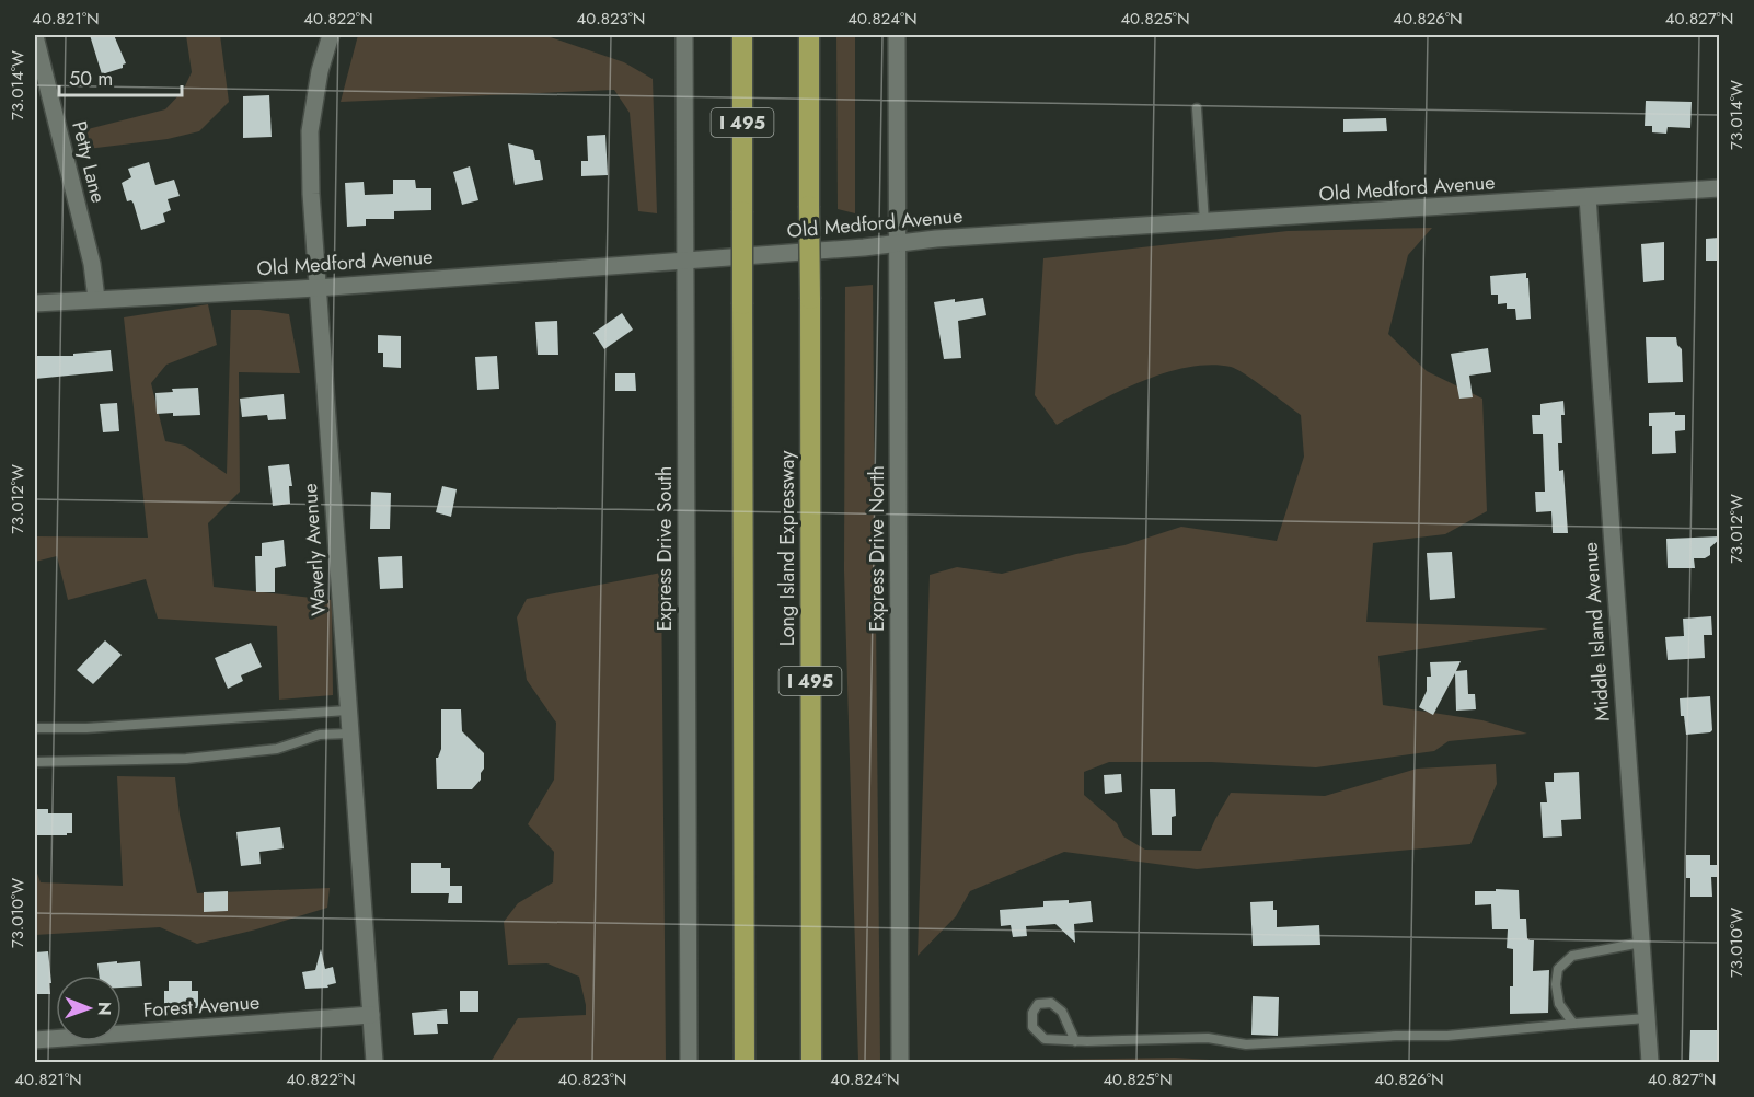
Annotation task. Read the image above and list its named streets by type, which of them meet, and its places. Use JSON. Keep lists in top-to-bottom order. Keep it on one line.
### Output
{"streets":{"highway":["I 495","Long Island Expressway"],"street":["Petty Lane","Old Medford Avenue","Express Drive South","Express Drive North","Waverly Avenue","Middle Island Avenue","Forest Avenue"]},"crossings":[["Petty Lane","Old Medford Avenue"],["Old Medford Avenue","Express Drive South"],["Old Medford Avenue","Express Drive North"],["Old Medford Avenue","Waverly Avenue"],["Old Medford Avenue","Middle Island Avenue"],["Waverly Avenue","Forest Avenue"]],"scale_bar":"50 m","north":"right","coordinates":["40.821°N","40.822°N","40.823°N","40.824°N","40.825°N","40.826°N","40.827°N","73.014°W","73.012°W","73.010°W"]}
